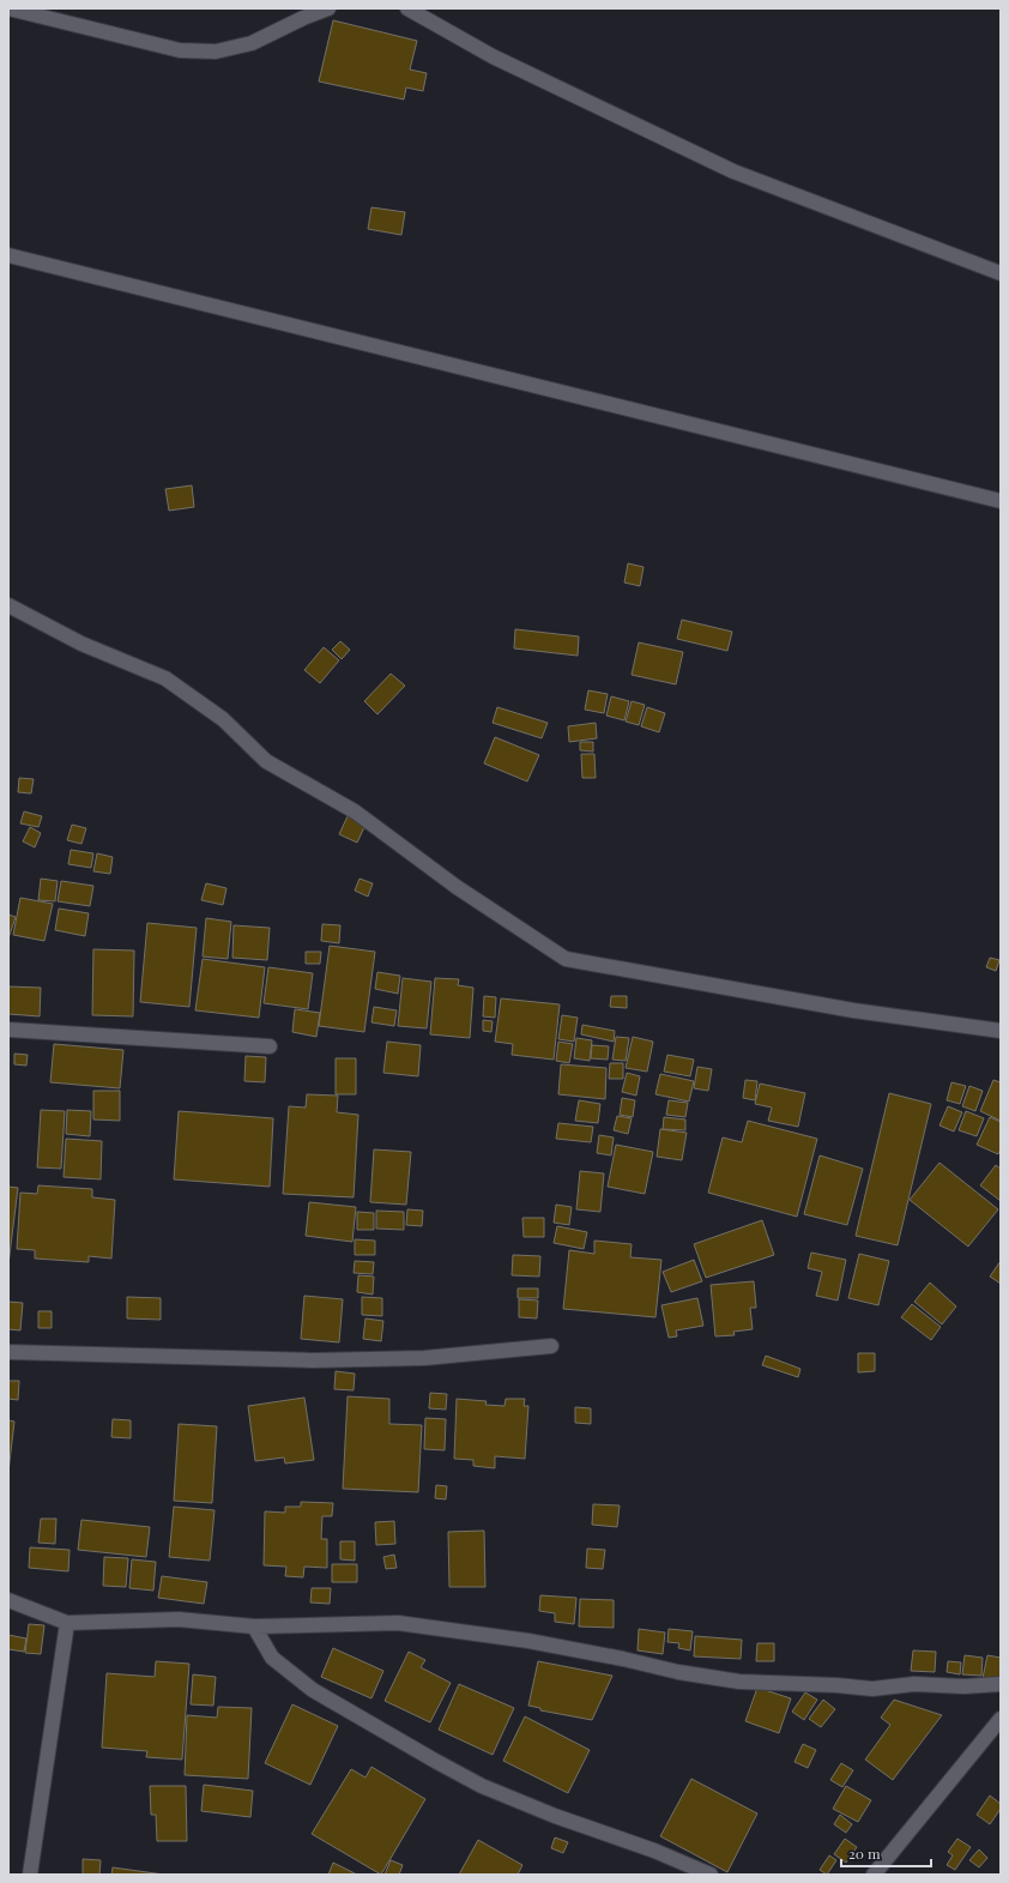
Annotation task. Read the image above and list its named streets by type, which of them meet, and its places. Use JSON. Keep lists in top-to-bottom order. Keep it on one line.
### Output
{"scale_bar":"20 m"}
